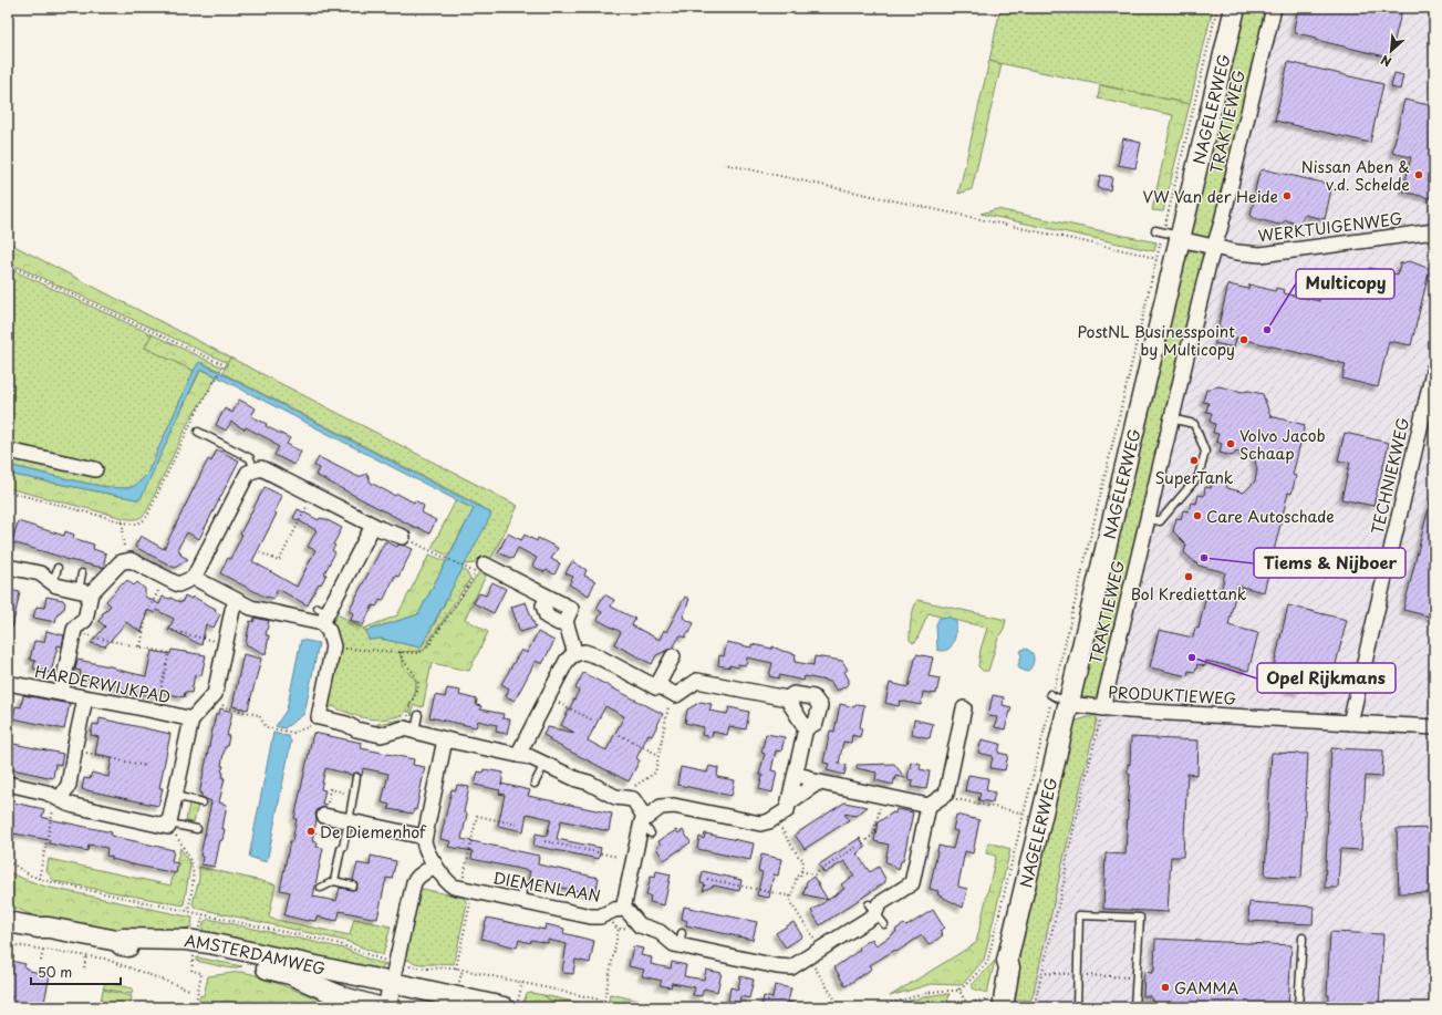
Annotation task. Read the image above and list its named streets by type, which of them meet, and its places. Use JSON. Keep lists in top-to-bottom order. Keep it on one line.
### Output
{"streets":{"main road":["NAGELERWEG","AMSTERDAMWEG"],"street":["TRAKTIEWEG","WERKTUIGENWEG","TECHNIEKWEG","HARDERWIJKPAD","PRODUKTIEWEG","DIEMENLAAN"]},"crossings":[["NAGELERWEG","WERKTUIGENWEG"],["NAGELERWEG","PRODUKTIEWEG"],["TRAKTIEWEG","WERKTUIGENWEG"],["TRAKTIEWEG","PRODUKTIEWEG"],["TECHNIEKWEG","PRODUKTIEWEG"]],"places":["Nissan Aben & v.d. Schelde","VW Van der Heide","Multicopy","PostNL Businesspoint by Multicopy","Volvo Jacob Schaap","SuperTank","Care Autoschade","Tiems & Nijboer","Bol Krediettank","Opel Rijkmans","De Diemenhof","GAMMA"],"scale_bar":"50 m","north":"bottom left"}
